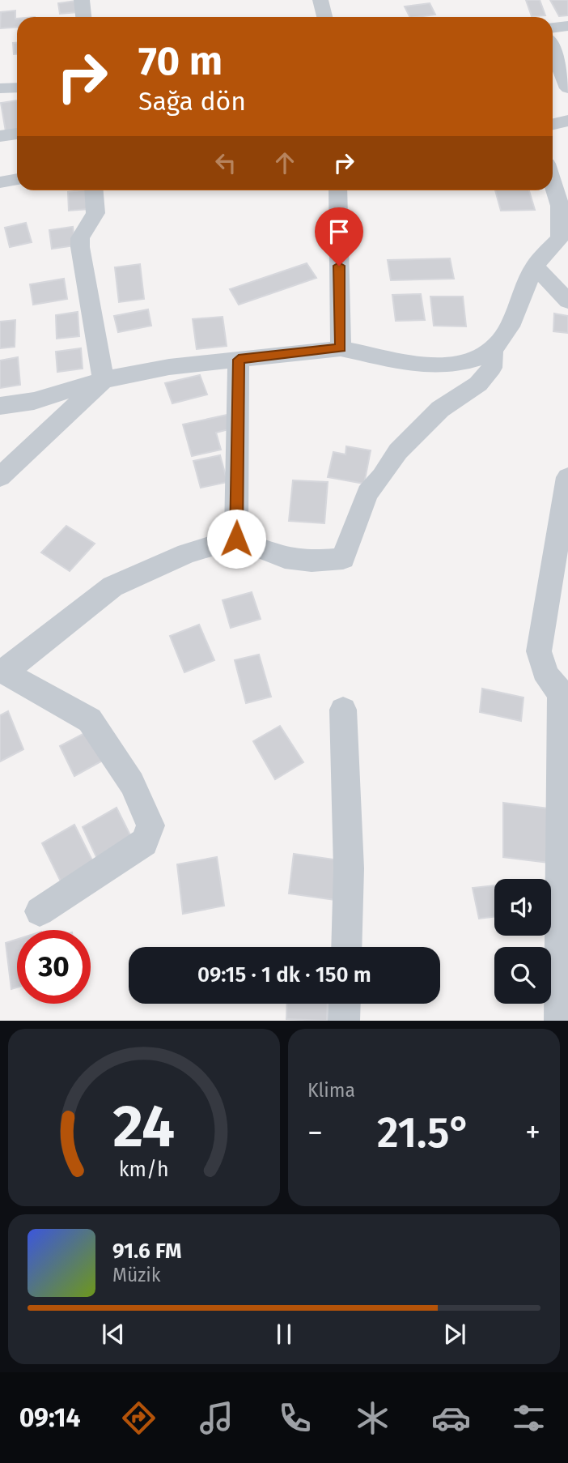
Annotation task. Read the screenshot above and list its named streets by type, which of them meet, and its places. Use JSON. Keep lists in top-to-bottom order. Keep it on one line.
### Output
{"page":{"turn":["70 m","Sağa dön"],"limit":"30","trip":"09:15 · 1 dk · 150 m","tile":"Klima","heat":["−","21.5°","+"],"song":["91.6 FM","Müzik"],"tabs":"09:14","gauge":["24","km/h"]}}
